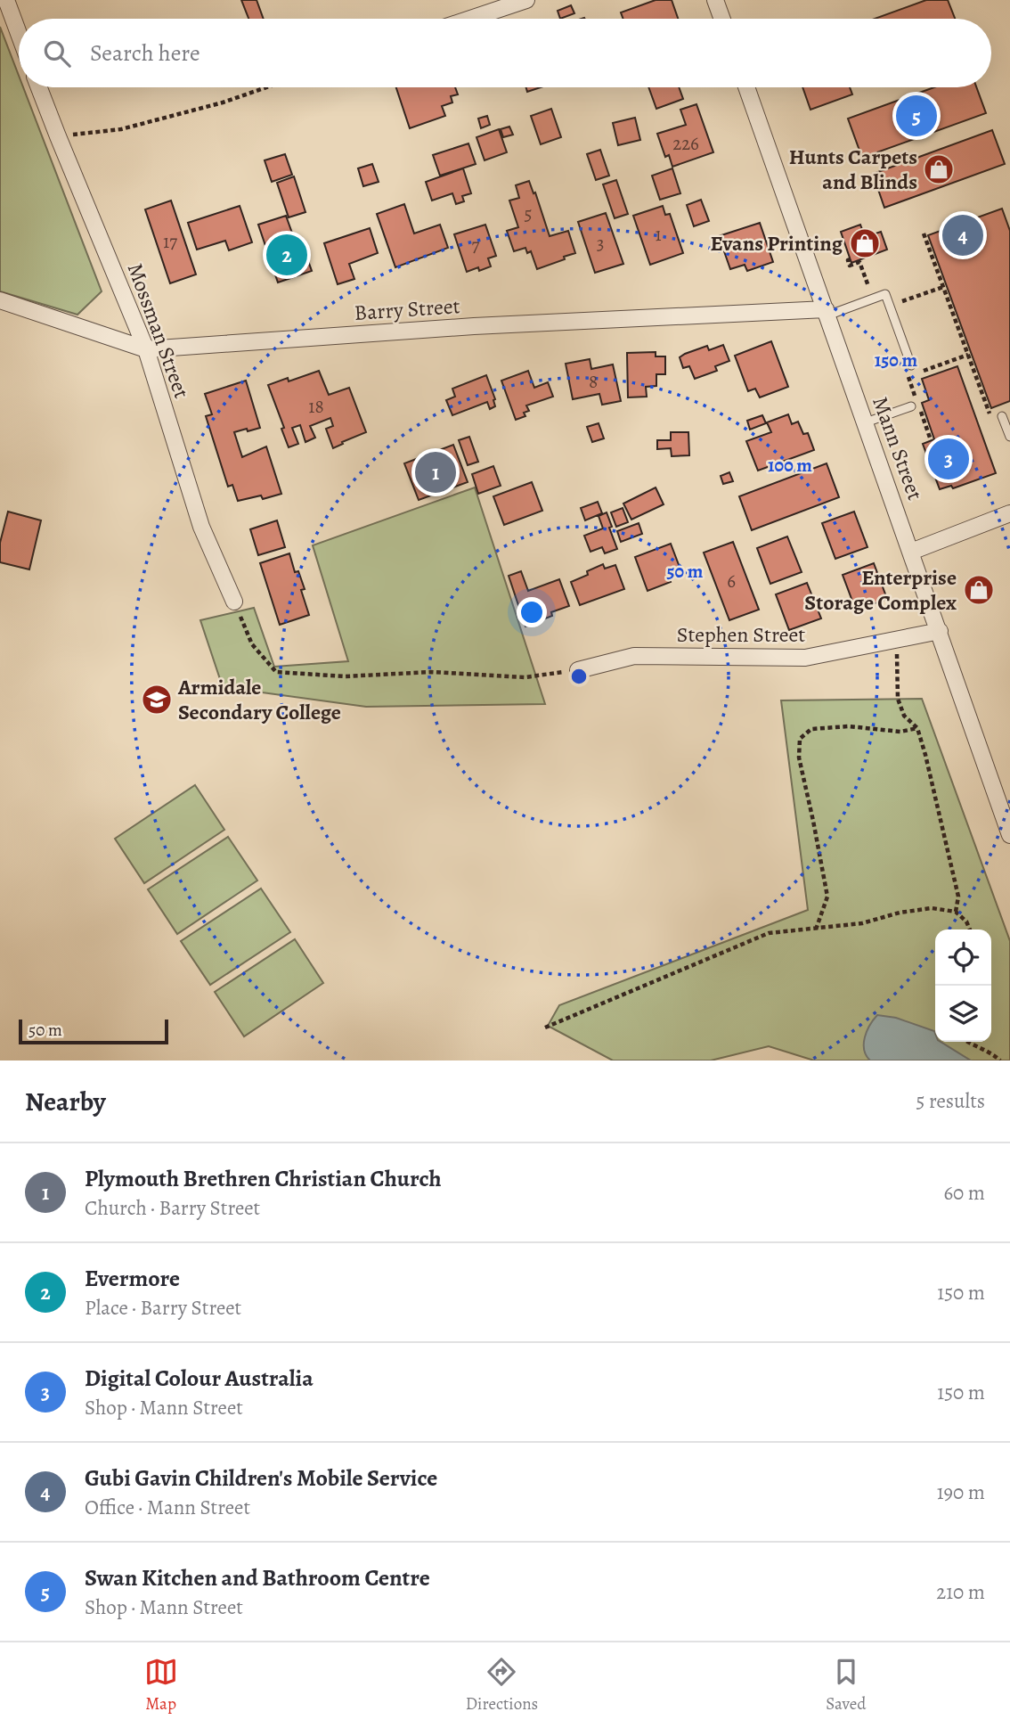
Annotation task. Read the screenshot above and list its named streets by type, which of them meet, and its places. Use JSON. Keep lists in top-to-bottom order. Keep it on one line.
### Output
{"streets":{"street":["Barry Street","Mossman Street","Mann Street","Stephen Street"]},"crossings":[["Barry Street","Mossman Street"],["Barry Street","Mann Street"],["Mann Street","Stephen Street"]],"places":{"shop":["Hunts Carpets and Blinds","Evans Printing","Enterprise Storage Complex"],"school or university":["Armidale Secondary College"]},"house_numbers":["226","5","1","17","3","7","8","18","6"],"scale_bar":"50 m","page":{"search":"Search here","pins":["5","4","2","3","1"],"scale":"50 m","heading":["Nearby","5 results"],"list":[{"mark":"1","name":"Plymouth Brethren Christian Church","note":"Church · Barry Street","value":"60 m"},{"mark":"2","name":"Evermore","note":"Place · Barry Street","value":"150 m"},{"mark":"3","name":"Digital Colour Australia","note":"Shop · Mann Street","value":"150 m"},{"mark":"4","name":"Gubi Gavin Children's Mobile Service","note":"Office · Mann Street","value":"190 m"},{"mark":"5","name":"Swan Kitchen and Bathroom Centre","note":"Shop · Mann Street","value":"210 m"}],"nav":["Map","Directions","Saved"]},"rings":["150 m","100 m","50 m"]}
